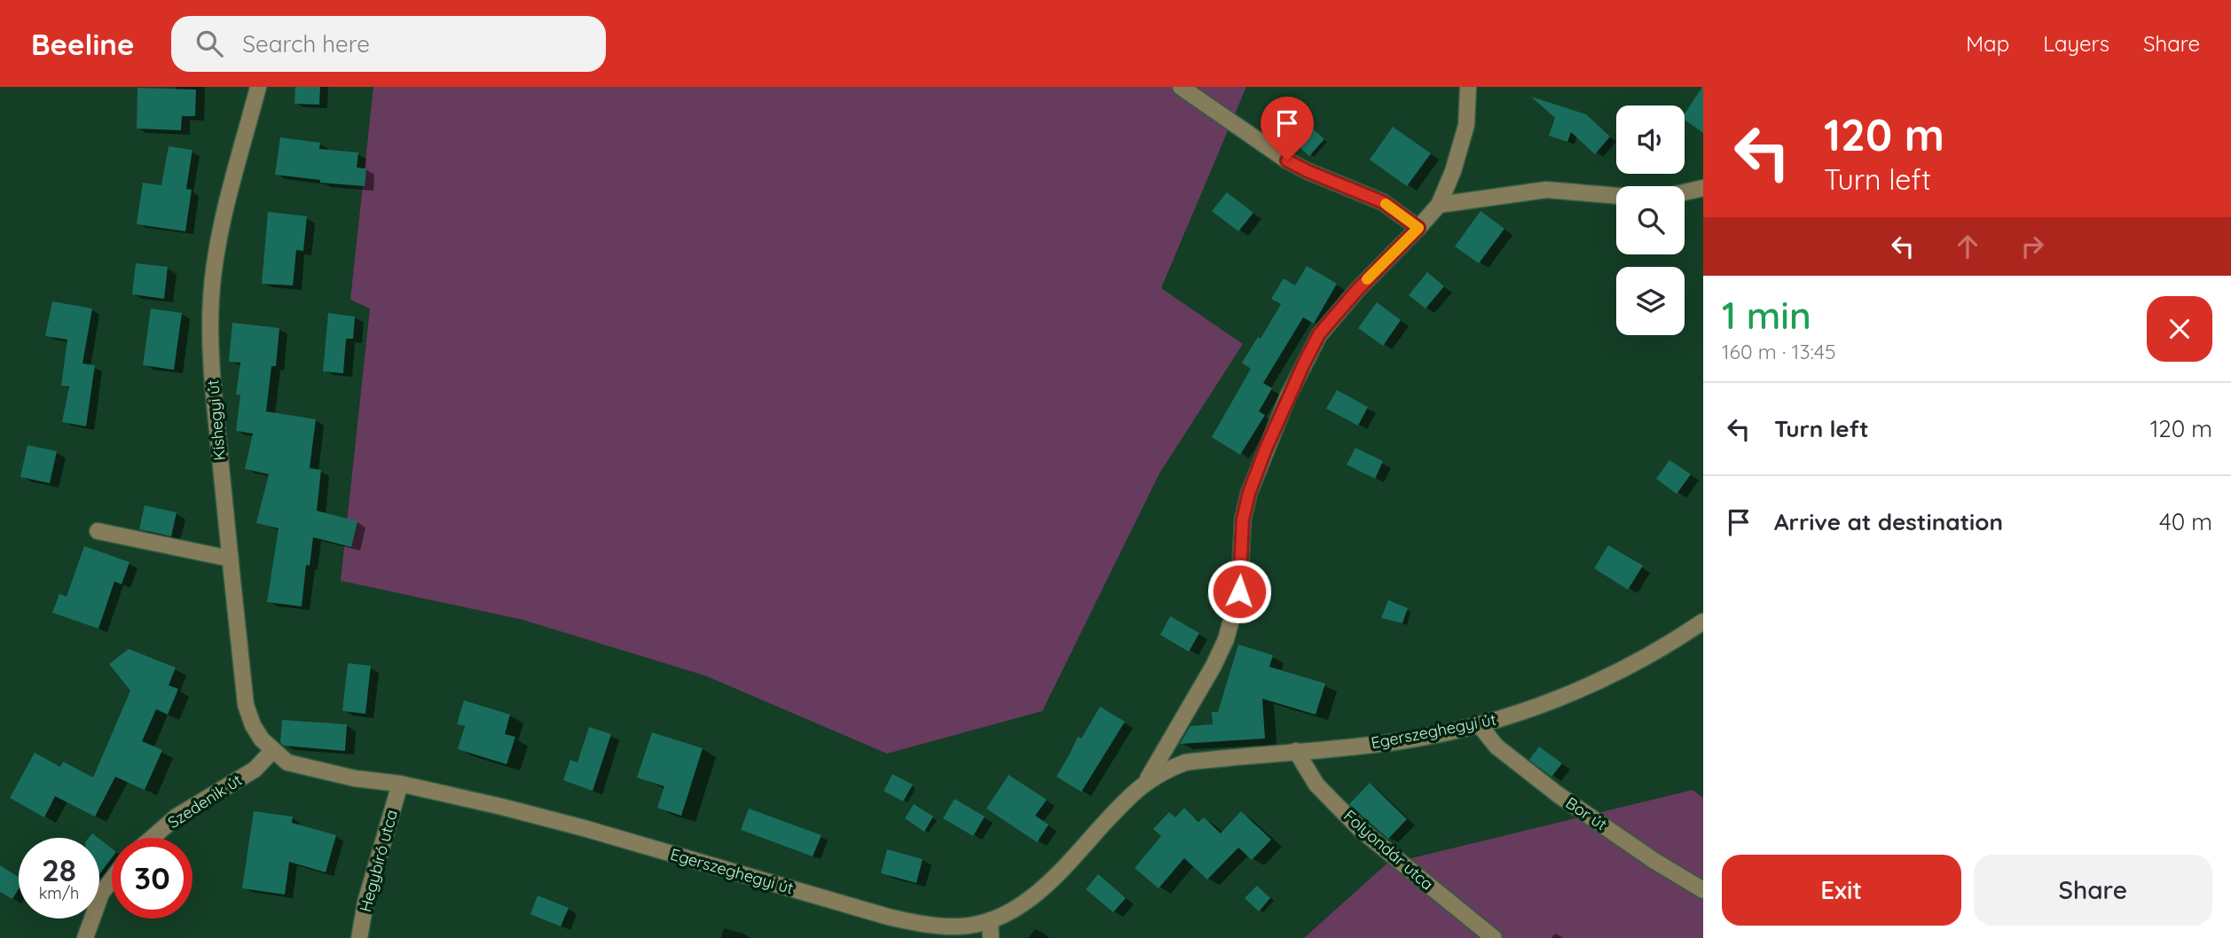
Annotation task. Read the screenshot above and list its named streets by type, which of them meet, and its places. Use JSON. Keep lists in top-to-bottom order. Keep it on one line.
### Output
{"streets":{"street":["Kishegyi út","Egerszeghegyi út","Szedenik út","Bor út","Folyondár utca","Hegybíró utca"]},"crossings":[["Kishegyi út","Egerszeghegyi út"],["Kishegyi út","Szedenik út"],["Egerszeghegyi út","Szedenik út"],["Egerszeghegyi út","Bor út"],["Egerszeghegyi út","Folyondár utca"],["Egerszeghegyi út","Hegybíró utca"]],"page":{"header":"Beeline","search":"Search here","nav":["Map","Layers","Share"],"turn":["120 m","Turn left"],"heading":["1 min","160 m · 13:45"],"list":[{"name":"Turn left","value":"120 m"},{"name":"Arrive at destination","value":"40 m"}],"speed":"28 km/h","limit":"30","buttons":["Exit","Share"]}}
